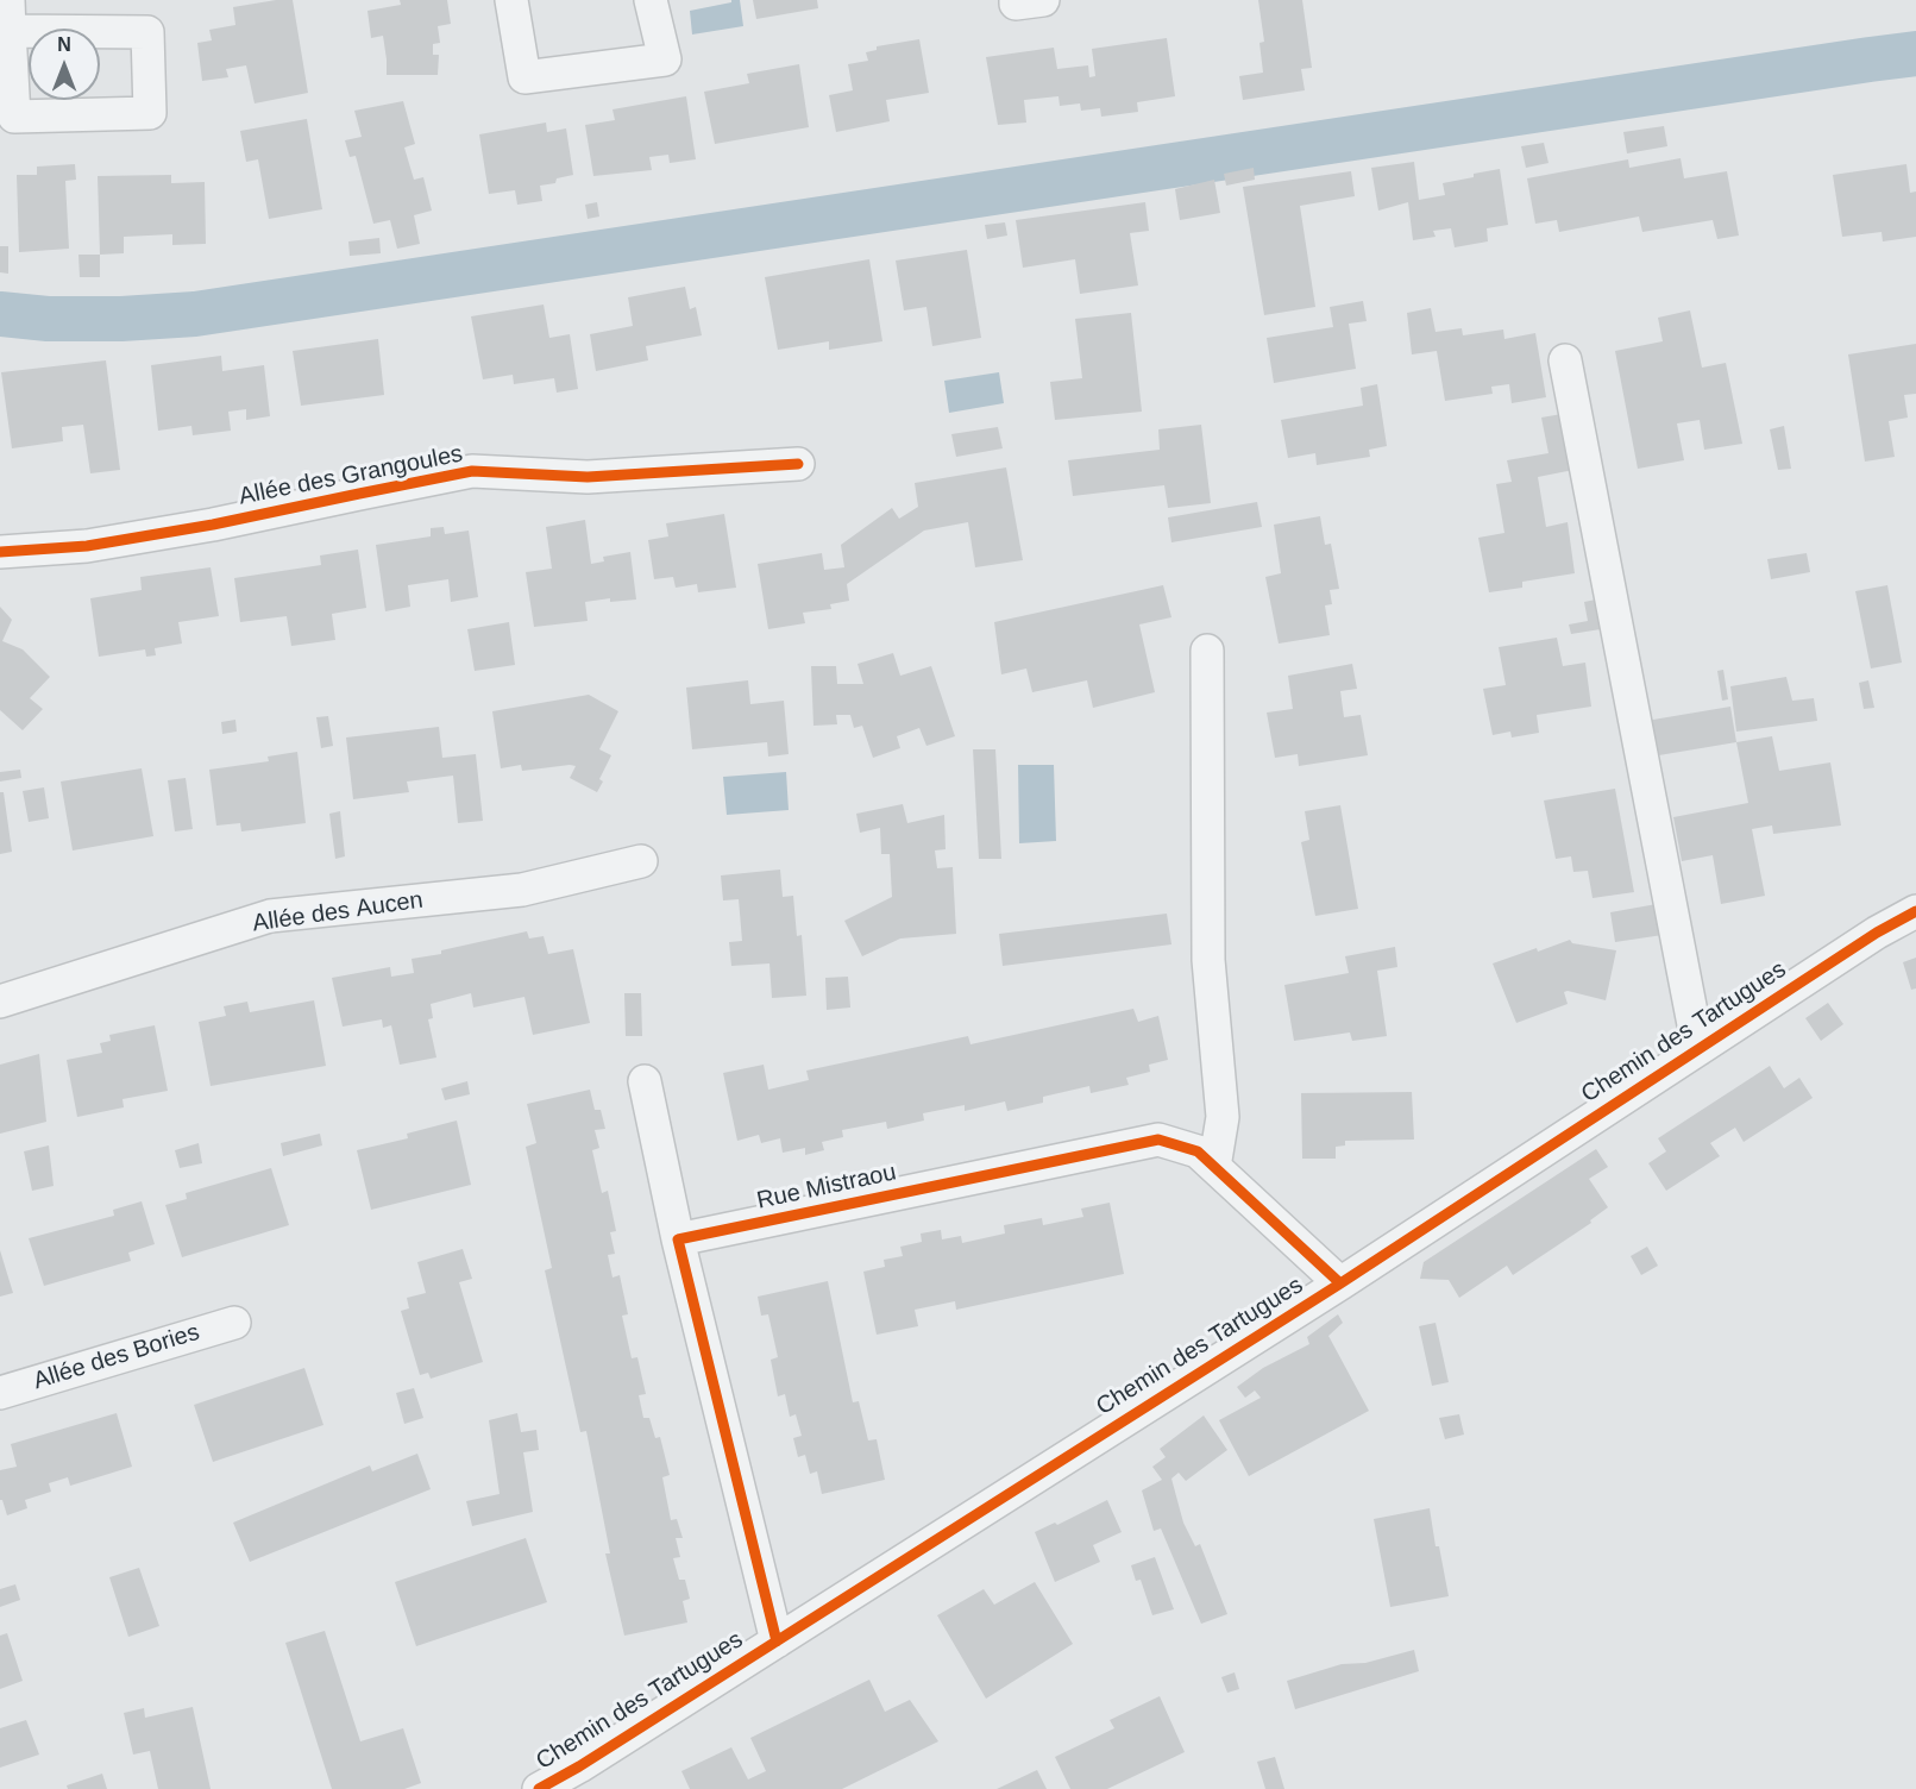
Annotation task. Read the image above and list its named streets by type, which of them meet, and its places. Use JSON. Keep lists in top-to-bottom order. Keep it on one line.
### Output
{"streets":{"street":["Allée des Grangoules","Allée des Aucen","Chemin des Tartugues","Rue Mistraou","Allée des Bories"]},"crossings":[["Chemin des Tartugues","Rue Mistraou"]],"north":"top"}
